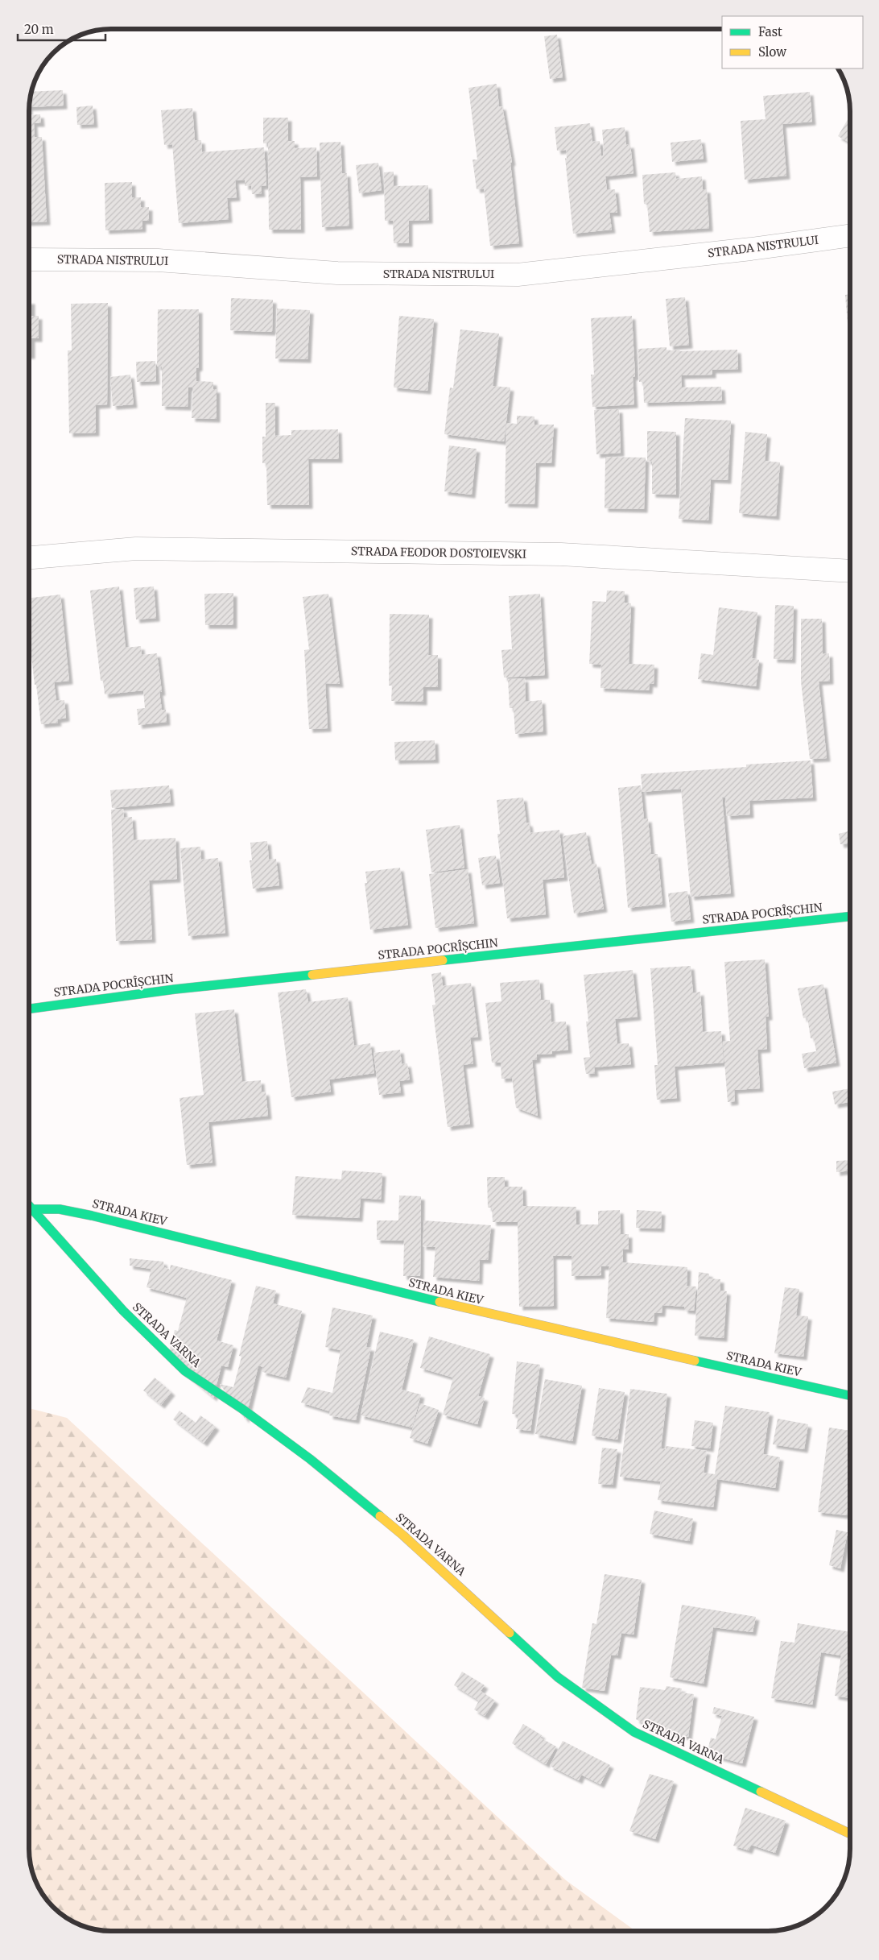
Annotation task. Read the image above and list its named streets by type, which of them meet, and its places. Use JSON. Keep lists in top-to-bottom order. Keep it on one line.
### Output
{"streets":{"street":["STRADA NISTRULUI","STRADA FEODOR DOSTOIEVSKI","STRADA POCRÎȘCHIN","STRADA KIEV","STRADA VARNA"]},"crossings":[["STRADA KIEV","STRADA VARNA"]],"legend":["Fast","Slow"],"scale_bar":"20 m"}
